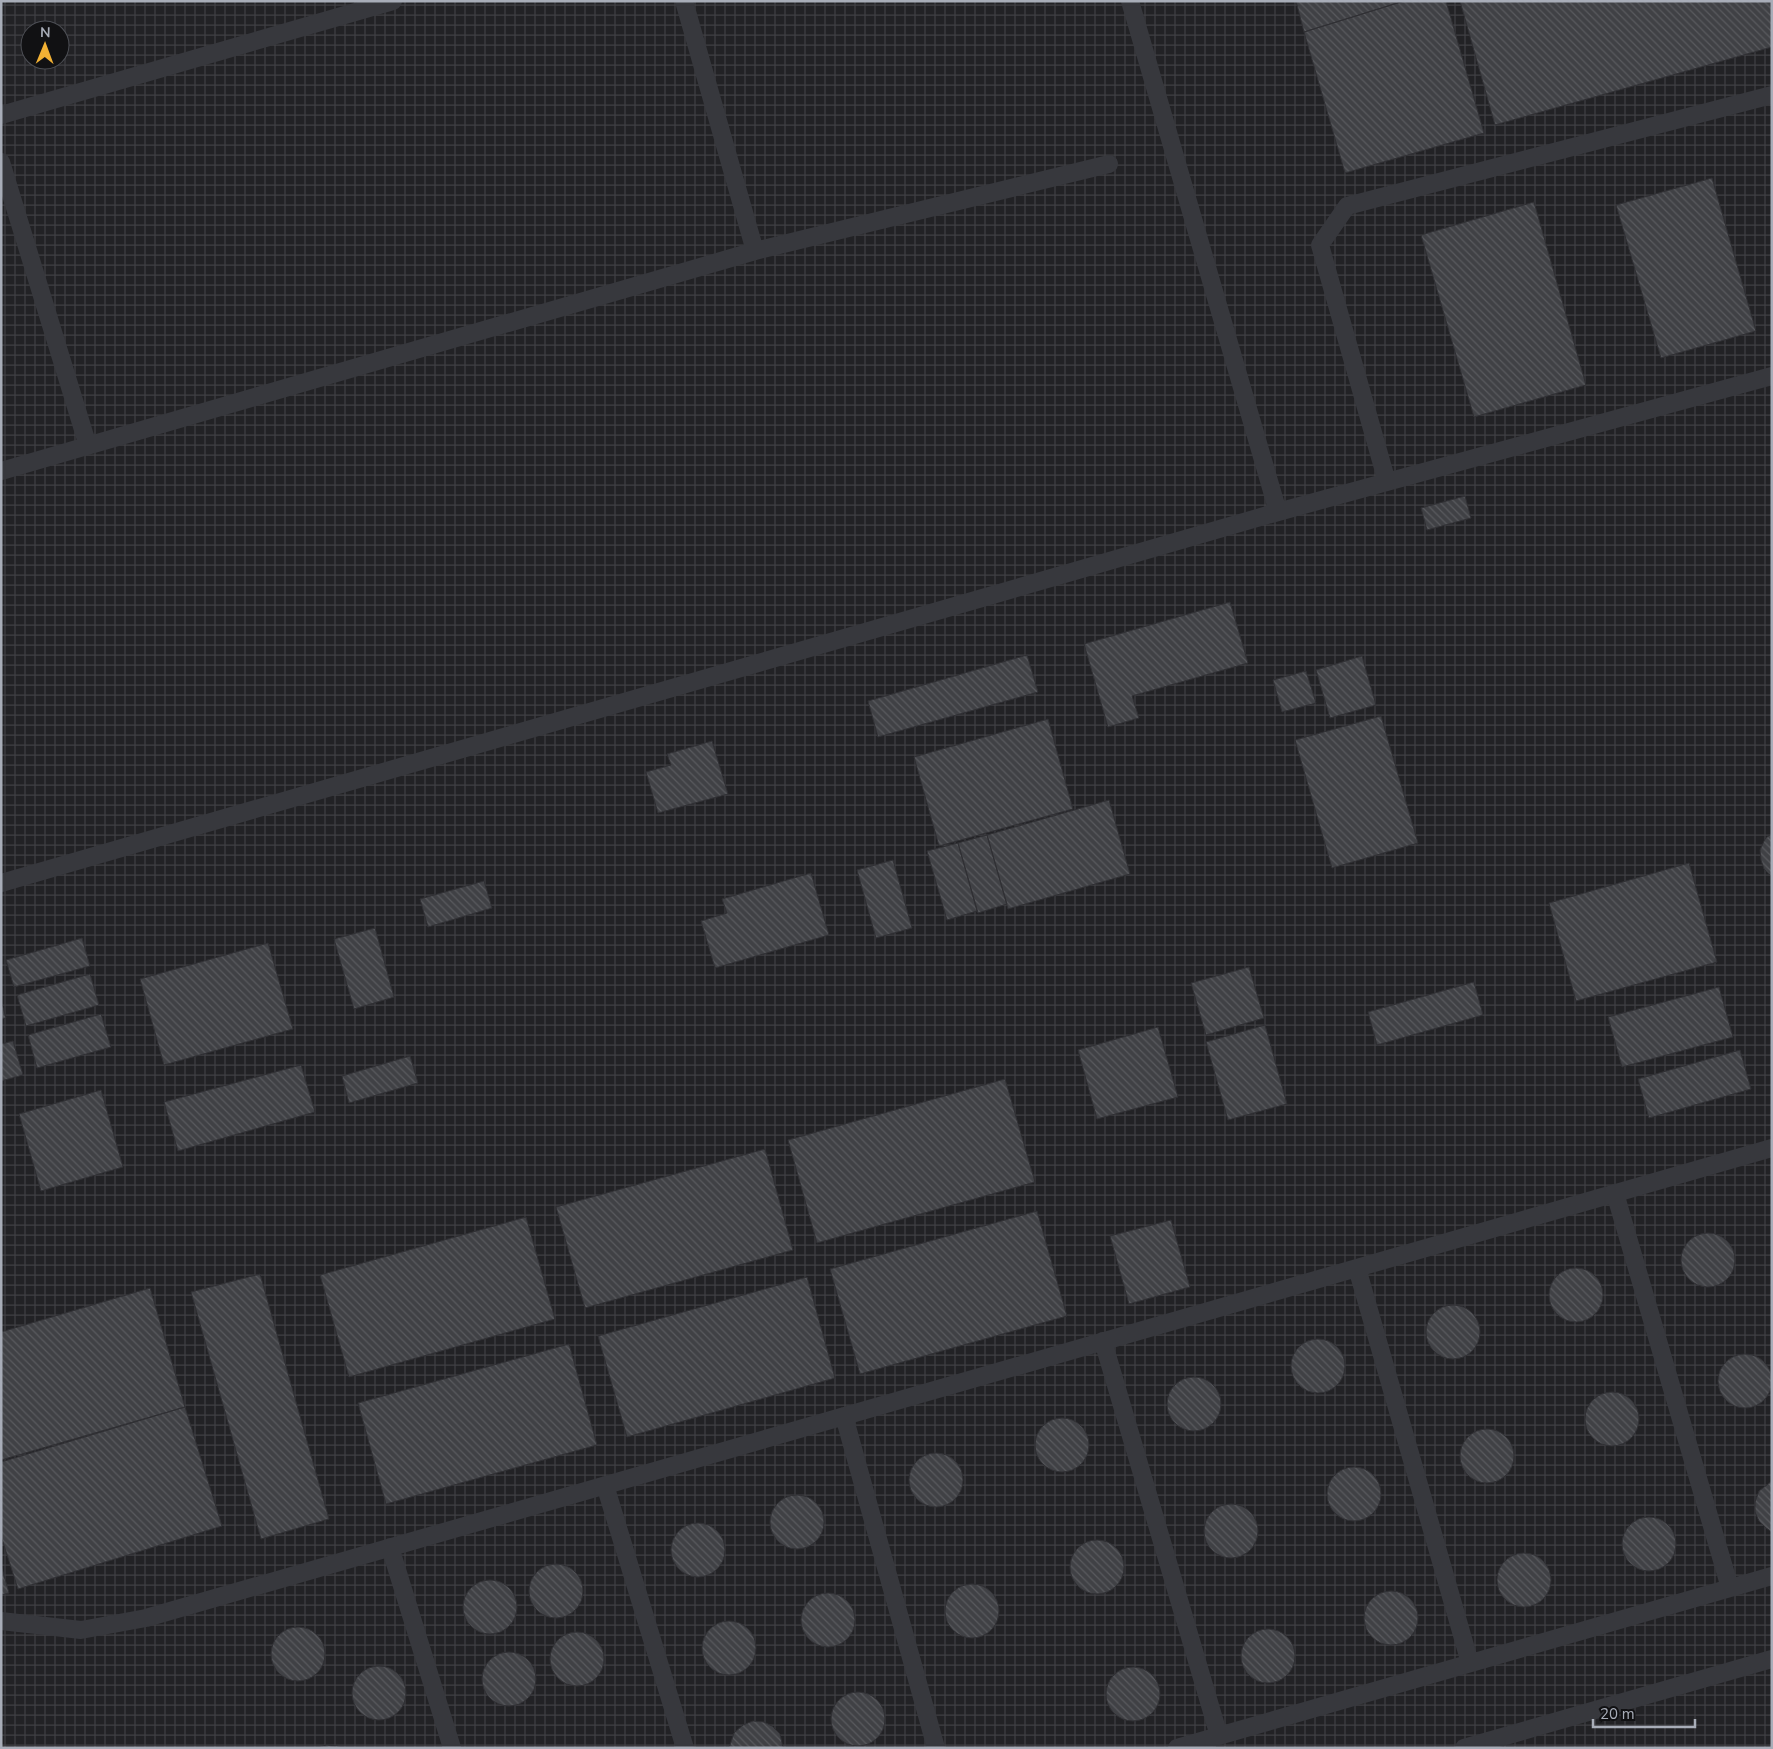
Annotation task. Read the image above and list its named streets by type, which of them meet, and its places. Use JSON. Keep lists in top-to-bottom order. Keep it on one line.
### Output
{"scale_bar":"20 m","north":"top"}
